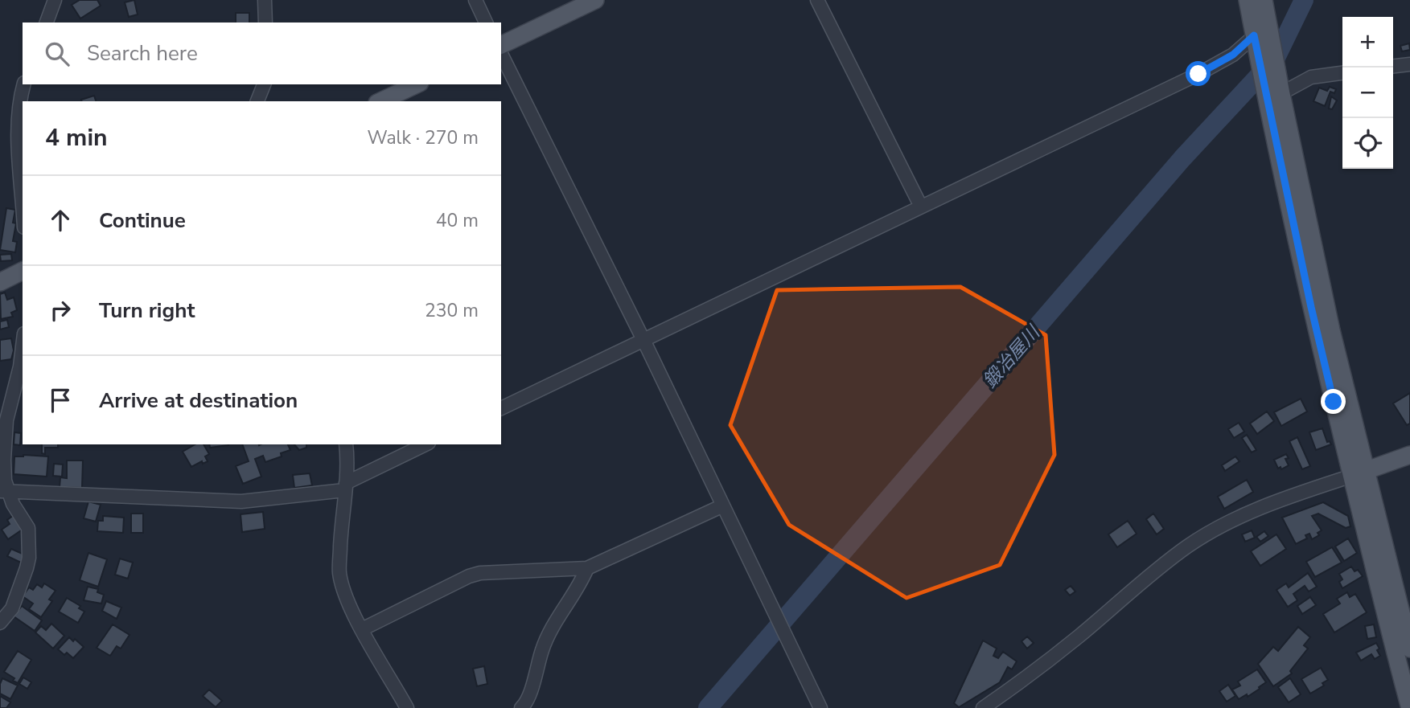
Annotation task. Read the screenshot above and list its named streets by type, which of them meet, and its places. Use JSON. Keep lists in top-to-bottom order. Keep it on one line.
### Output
{"water":["鍛冶屋川"],"page":{"map_buttons":["+","−"],"search":"Search here","heading":["4 min","Walk · 270 m"],"list":[["Continue","40 m"],["Turn right","230 m"],"Arrive at destination"]}}
